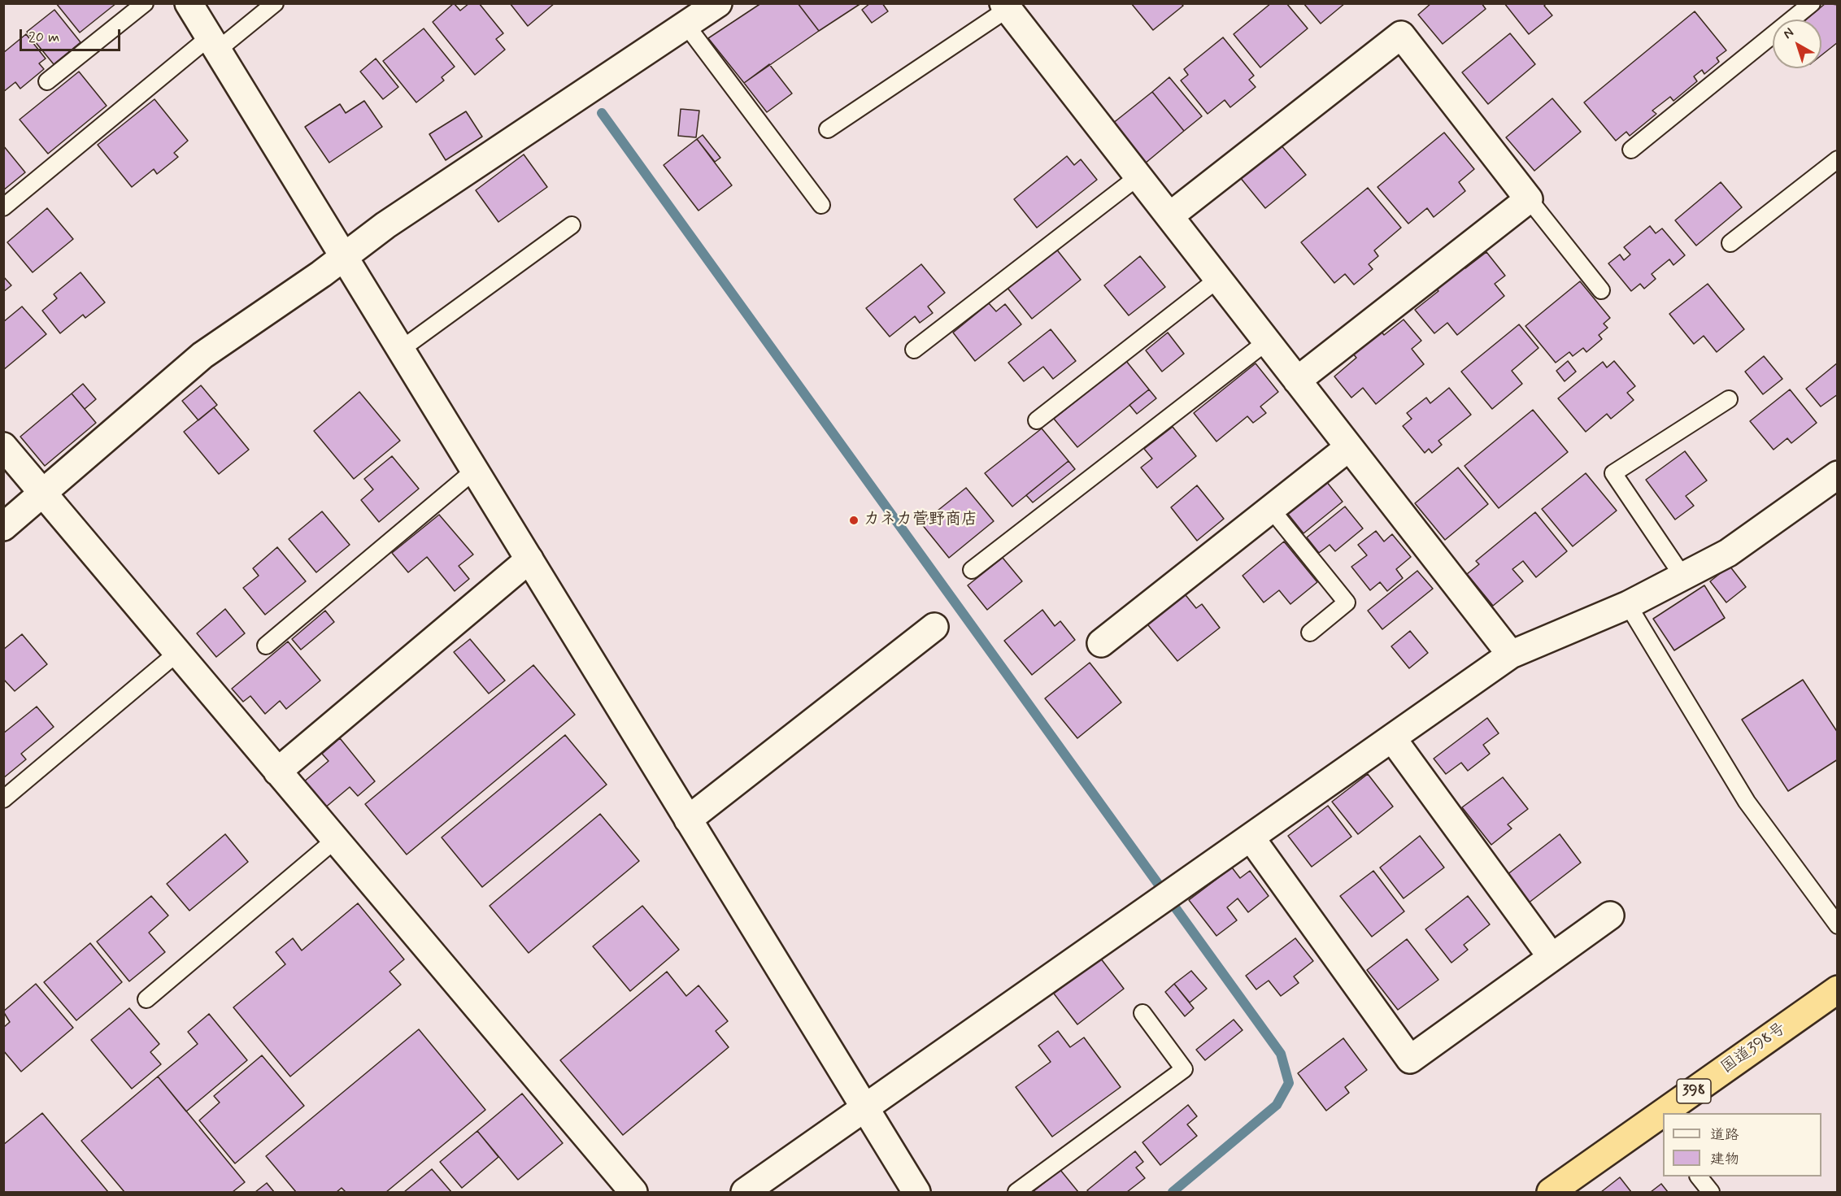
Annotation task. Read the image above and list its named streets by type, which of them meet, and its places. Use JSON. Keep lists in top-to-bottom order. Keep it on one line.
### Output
{"streets":{"highway":["国道398号","398"]},"places":["カネカ菅野商店"],"legend":["道路","建物"],"scale_bar":"20 m","north":"top left"}
